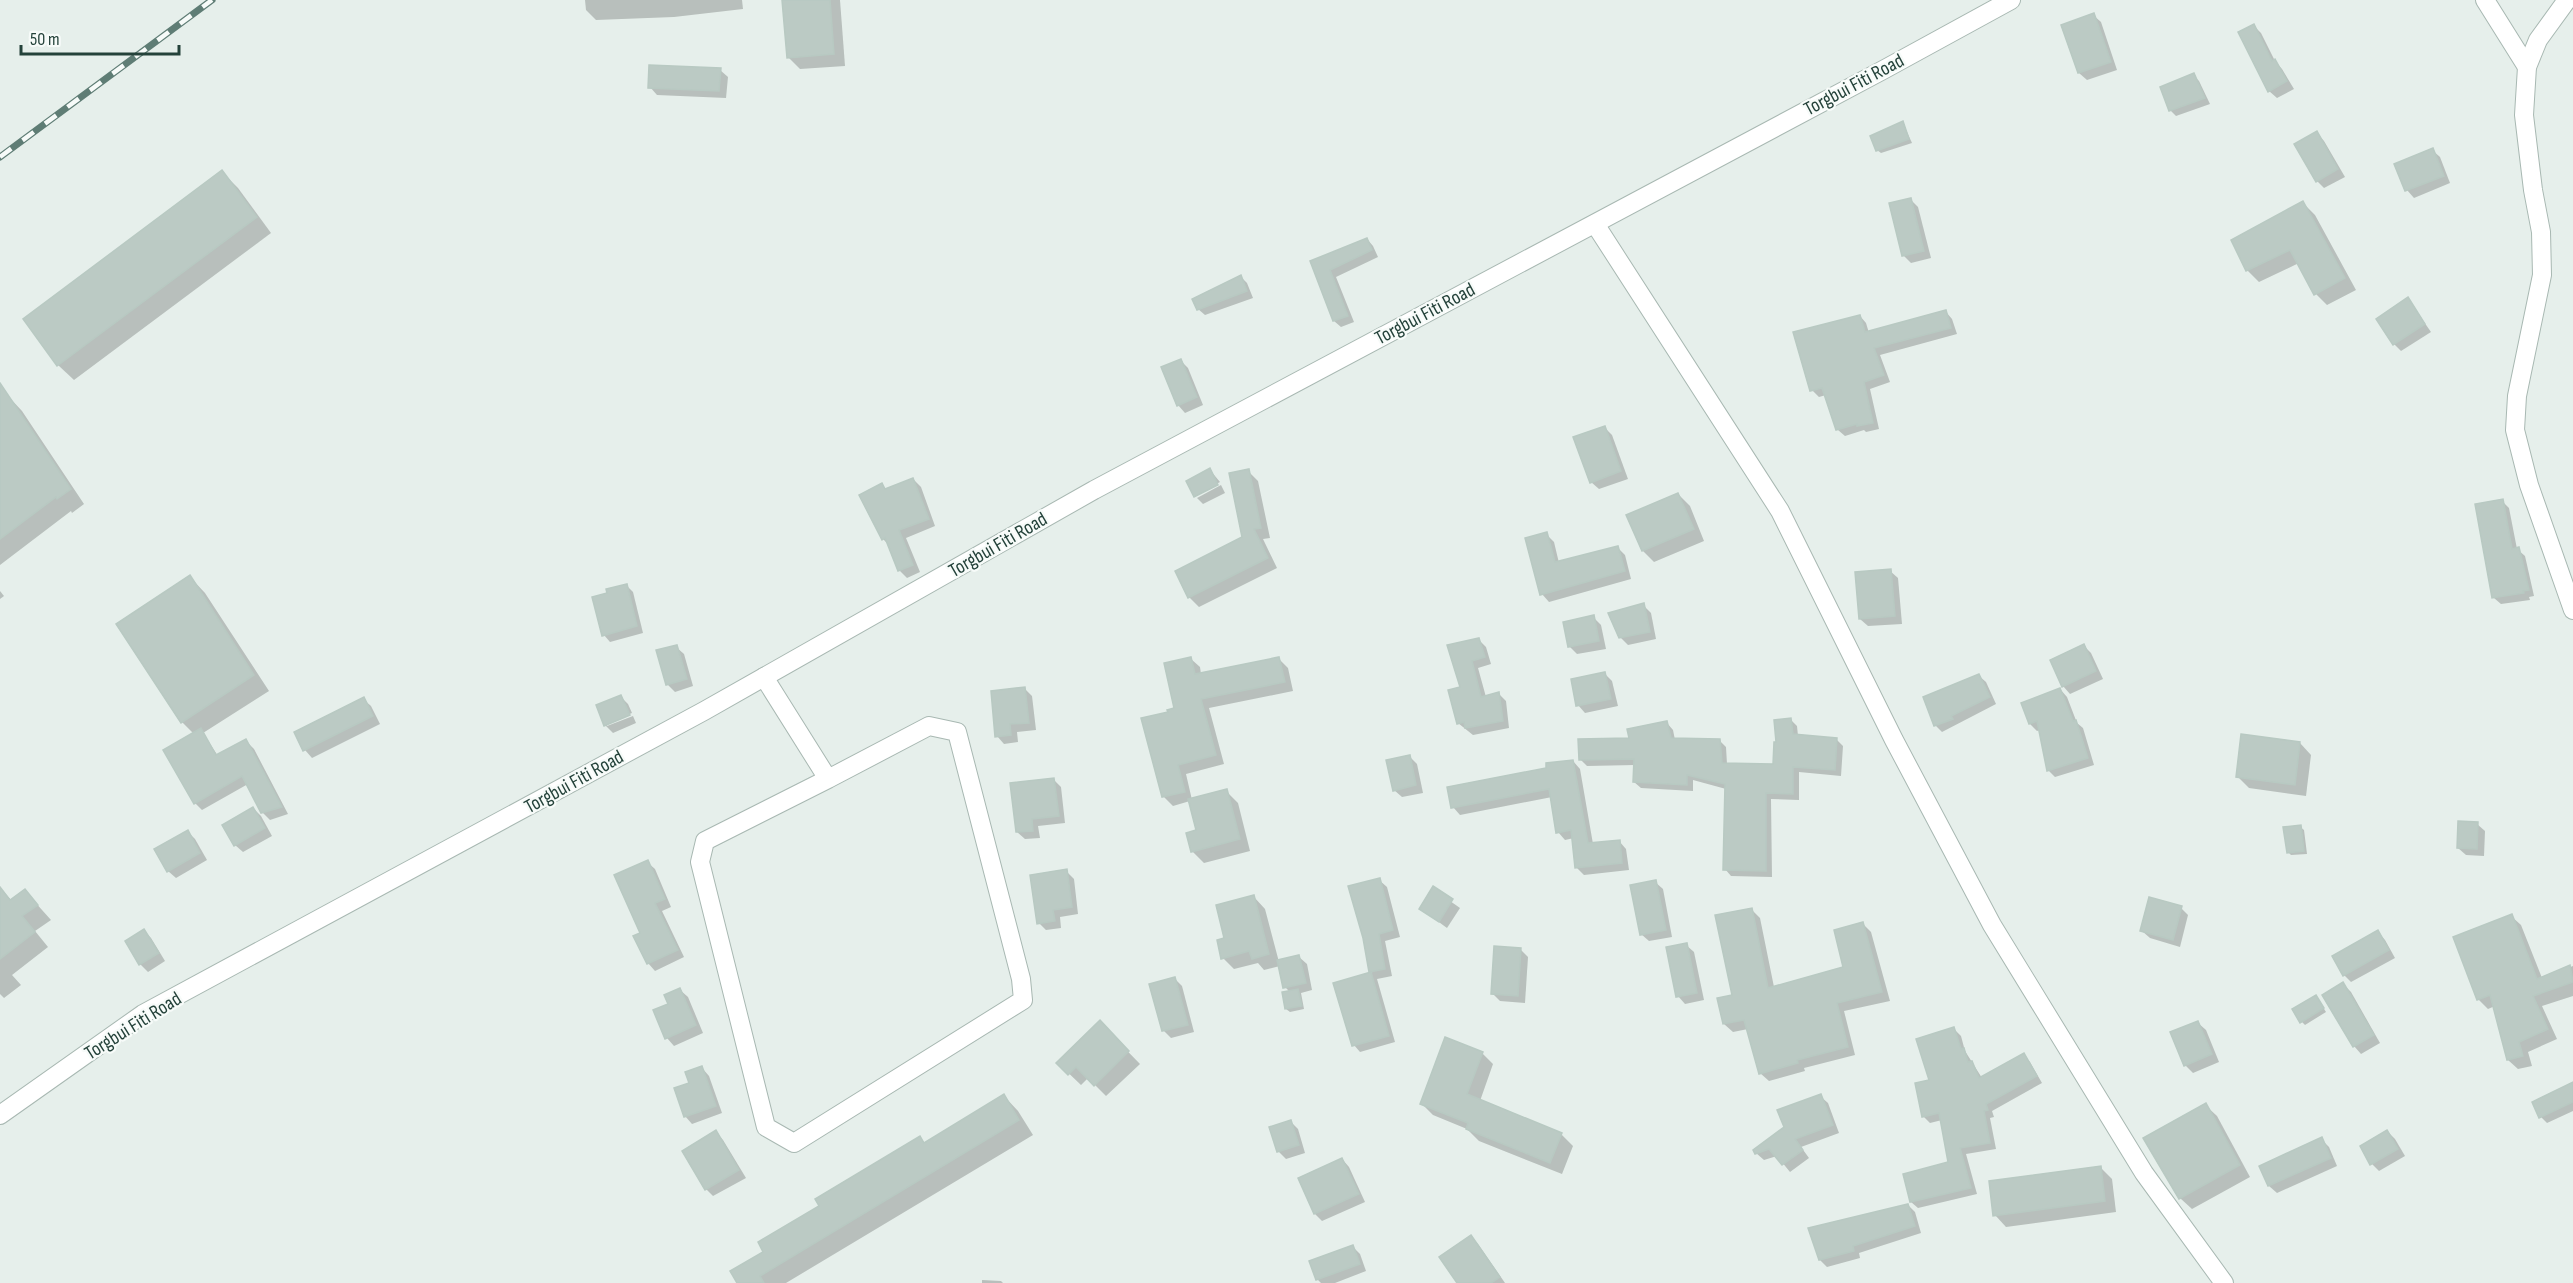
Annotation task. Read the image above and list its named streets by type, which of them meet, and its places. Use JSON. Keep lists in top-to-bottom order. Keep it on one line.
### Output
{"streets":{"street":["Torgbui Fiti Road"]},"scale_bar":"50 m"}
